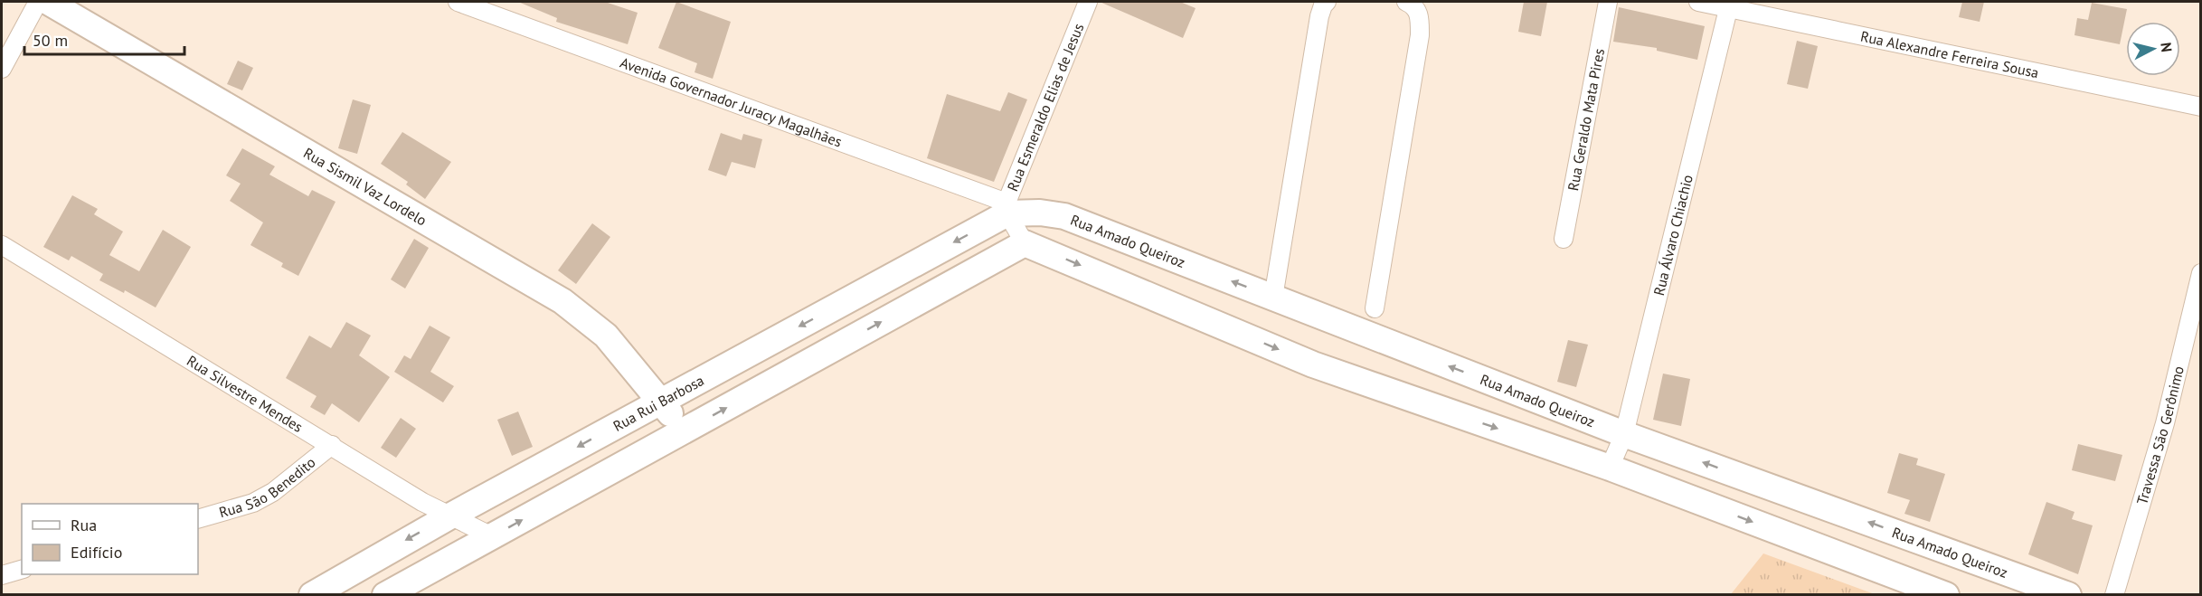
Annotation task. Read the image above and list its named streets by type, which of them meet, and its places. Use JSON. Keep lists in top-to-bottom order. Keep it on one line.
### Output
{"streets":{"street":["Rua Alexandre Ferreira Sousa","Avenida Governador Juracy Magalhães","Rua Esmeraldo Elias de Jesus","Rua Geraldo Mata Pires","Rua Sismil Vaz Lordelo","Rua Álvaro Chiachio","Rua Amado Queiroz","Rua Silvestre Mendes","Rua Rui Barbosa","Travessa São Gerônimo","Rua São Benedito"]},"crossings":[["Rua Alexandre Ferreira Sousa","Rua Álvaro Chiachio"],["Avenida Governador Juracy Magalhães","Rua Esmeraldo Elias de Jesus"],["Avenida Governador Juracy Magalhães","Rua Amado Queiroz"],["Avenida Governador Juracy Magalhães","Rua Rui Barbosa"],["Rua Esmeraldo Elias de Jesus","Rua Amado Queiroz"],["Rua Esmeraldo Elias de Jesus","Rua Rui Barbosa"],["Rua Sismil Vaz Lordelo","Rua Rui Barbosa"],["Rua Álvaro Chiachio","Rua Amado Queiroz"],["Rua Amado Queiroz","Rua Rui Barbosa"],["Rua Silvestre Mendes","Rua Rui Barbosa"],["Rua Silvestre Mendes","Rua São Benedito"]],"legend":["Rua","Edifício"],"scale_bar":"50 m","north":"right"}
